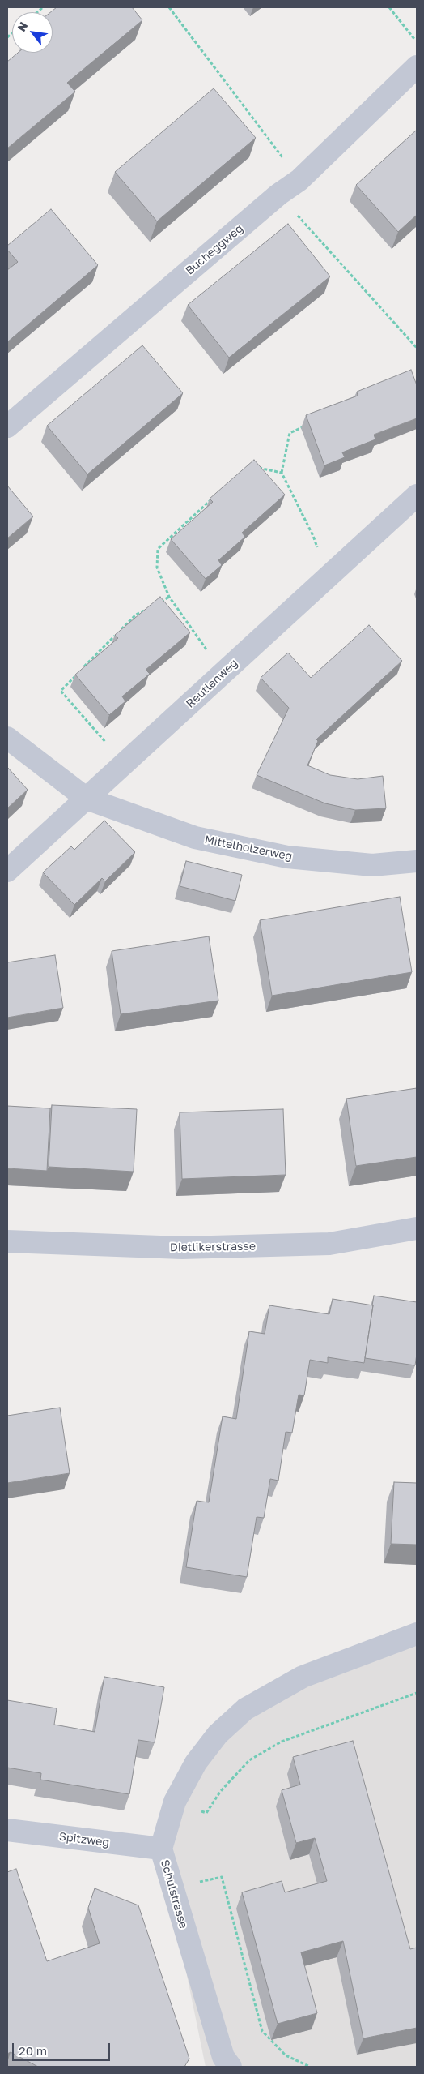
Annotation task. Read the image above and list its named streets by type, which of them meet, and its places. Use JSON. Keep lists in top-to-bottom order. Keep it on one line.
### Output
{"streets":{"street":["Bucheggweg","Reutlenweg","Mittelholzerweg","Dietlikerstrasse","Spitzweg","Schulstrasse"]},"crossings":[["Reutlenweg","Mittelholzerweg"],["Spitzweg","Schulstrasse"]],"scale_bar":"20 m","north":"top left"}
